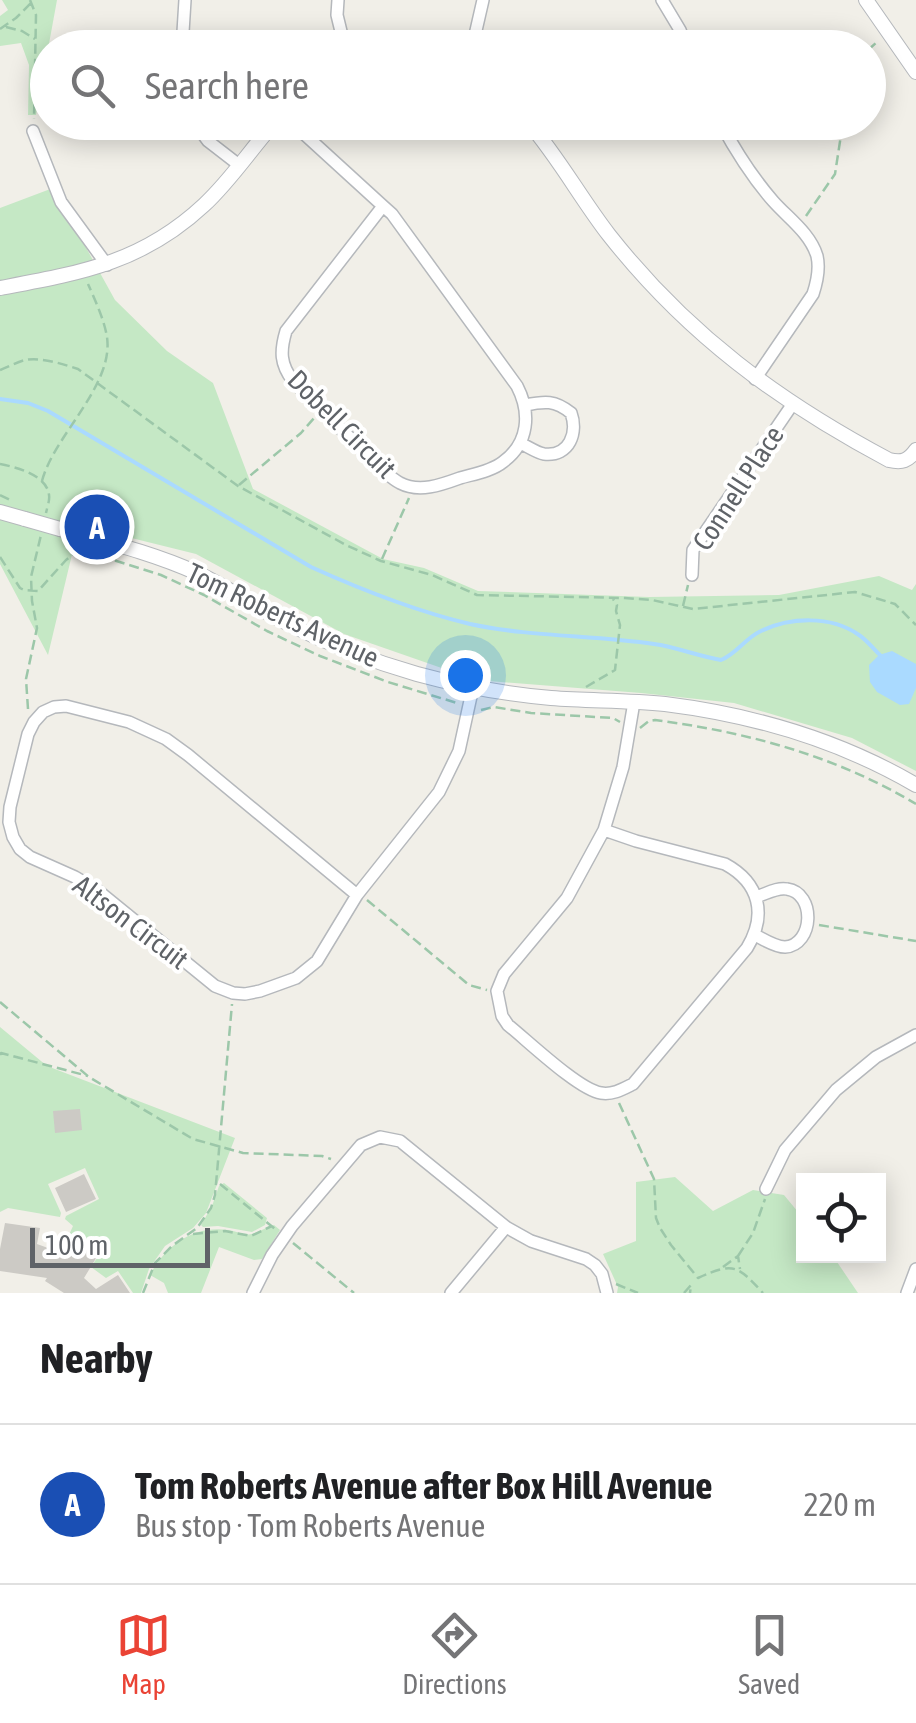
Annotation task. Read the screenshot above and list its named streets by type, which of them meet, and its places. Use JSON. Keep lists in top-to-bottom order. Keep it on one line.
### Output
{"streets":{"street":["Dobell Circuit","Connell Place","Tom Roberts Avenue","Altson Circuit"]},"scale_bar":"100 m","page":{"search":"Search here","pins":"A","scale":"100 m","heading":"Nearby","list":[{"mark":"A","name":"Tom Roberts Avenue after Box Hill Avenue","note":"Bus stop · Tom Roberts Avenue","value":"220 m"}],"nav":["Map","Directions","Saved"]}}
